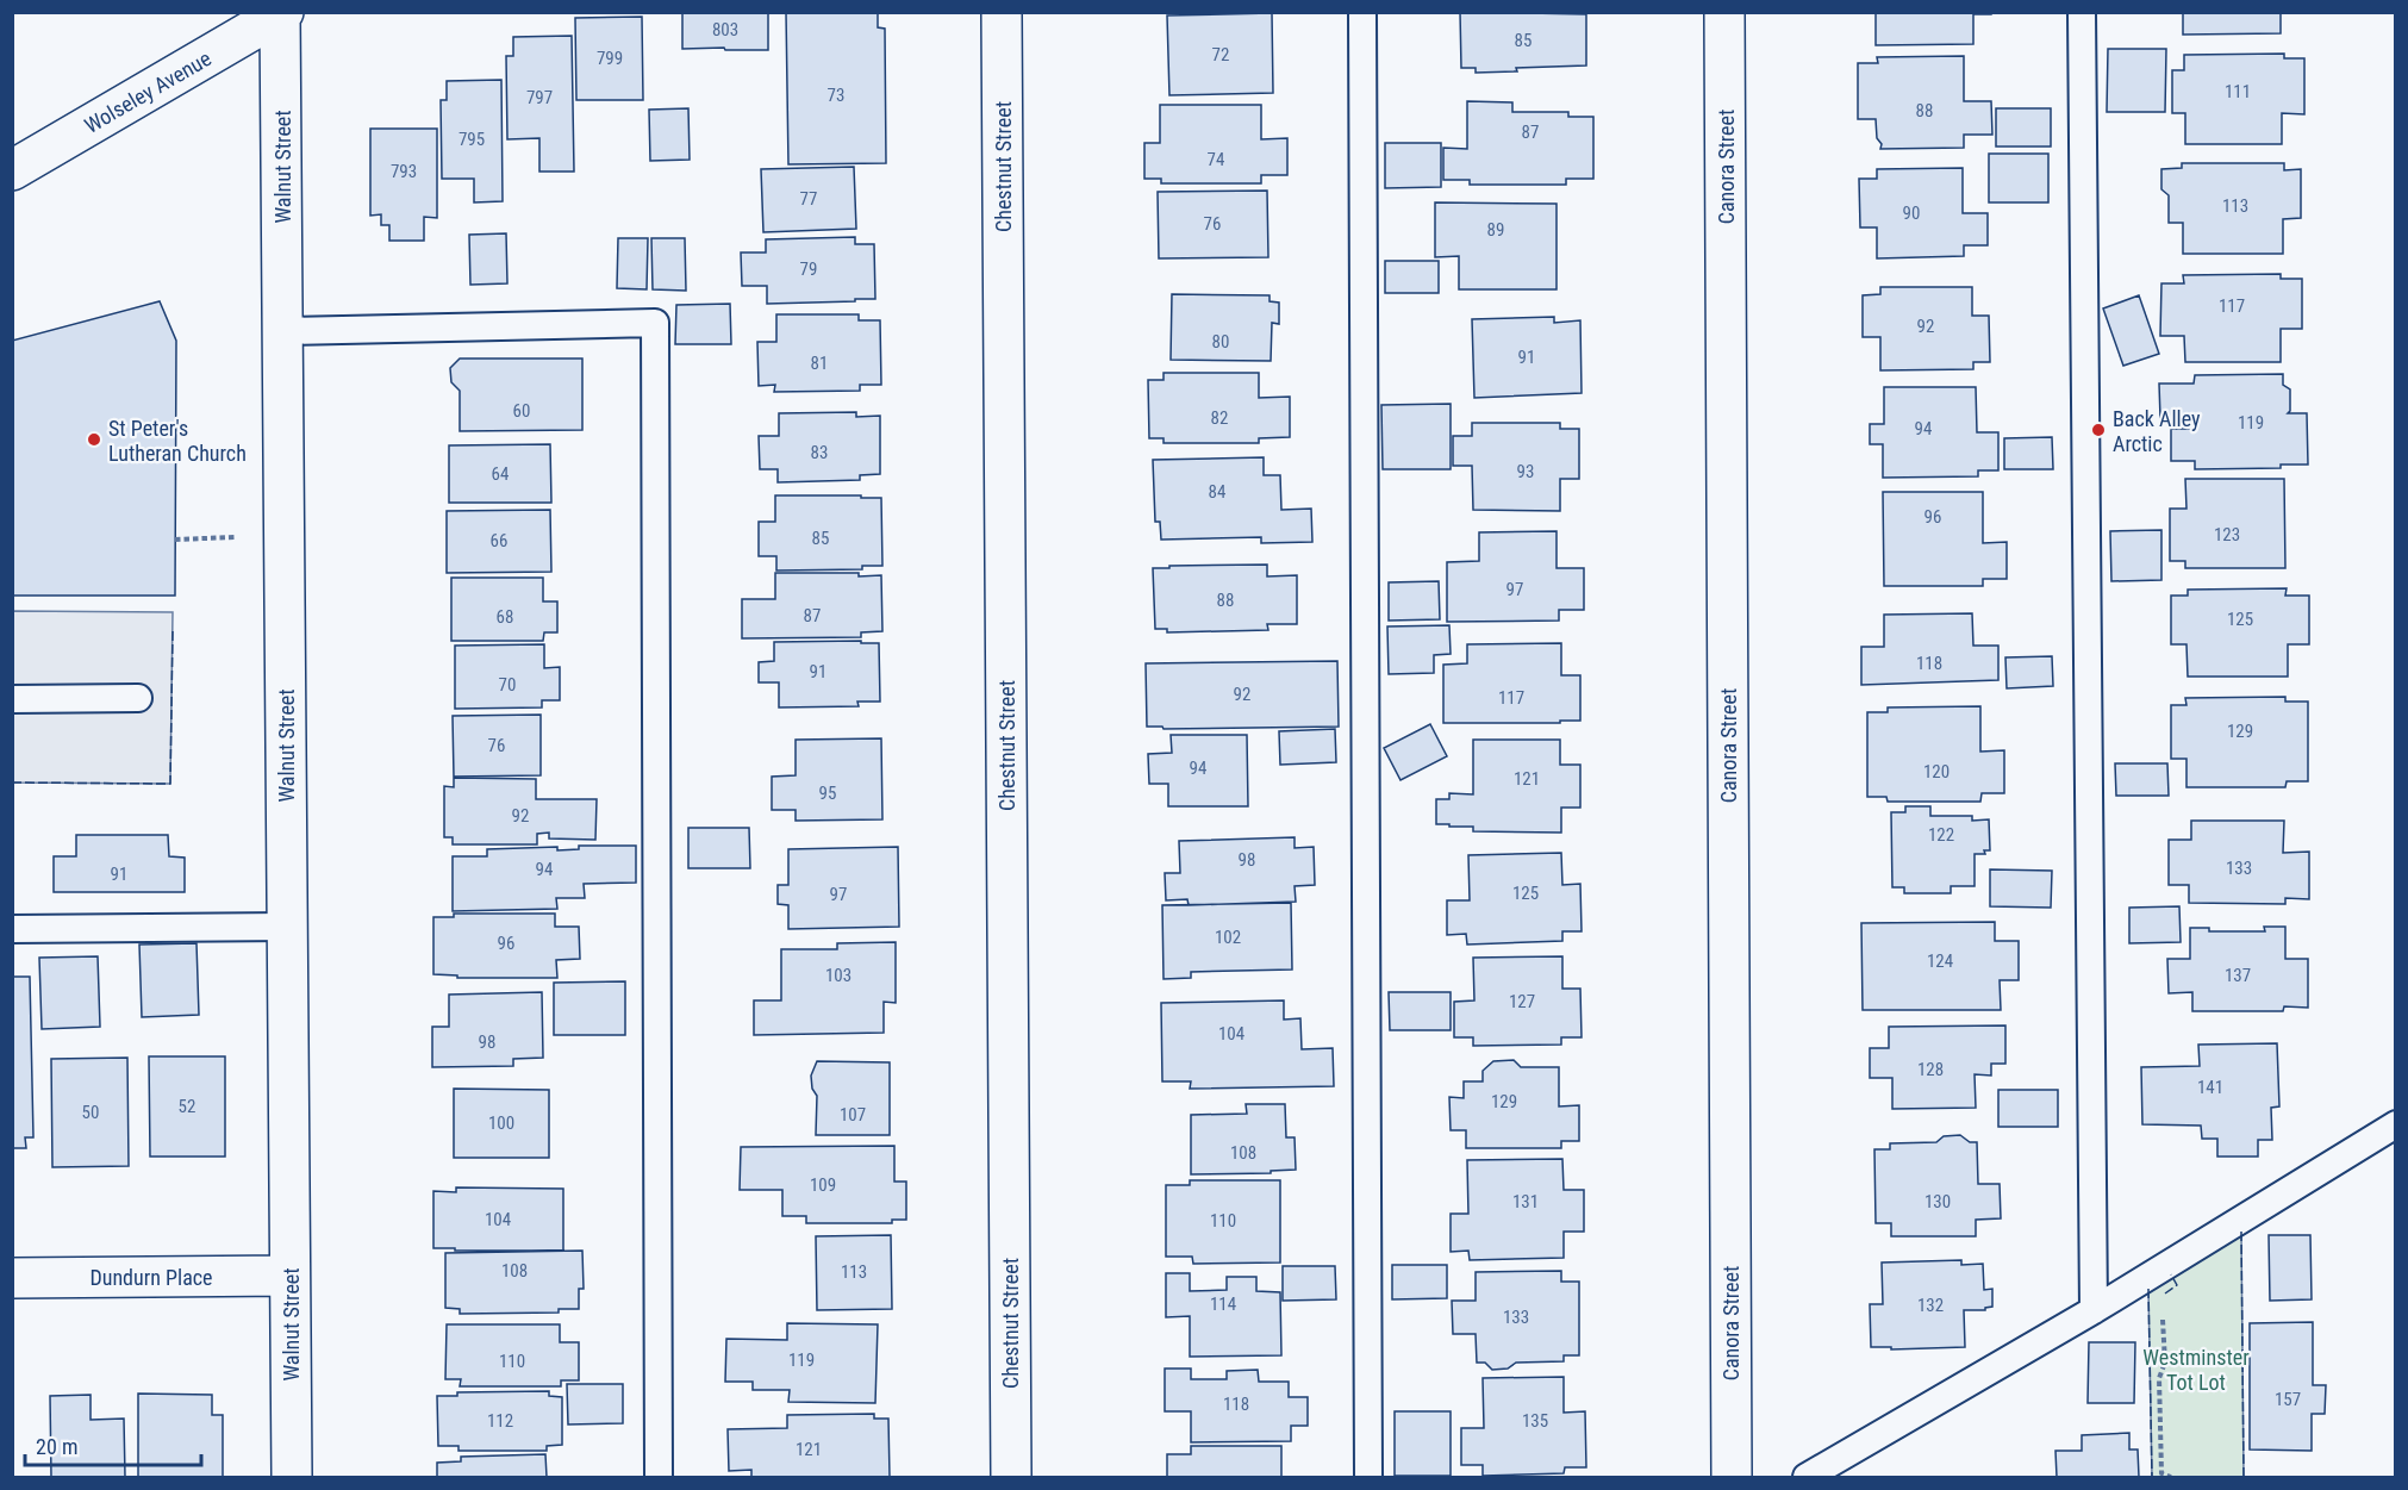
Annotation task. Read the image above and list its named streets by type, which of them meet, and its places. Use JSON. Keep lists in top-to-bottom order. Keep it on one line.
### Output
{"streets":{"street":["Wolseley Avenue","Walnut Street","Chestnut Street","Canora Street","Dundurn Place"]},"crossings":[["Wolseley Avenue","Walnut Street"],["Walnut Street","Dundurn Place"]],"parks":["Westminster Tot Lot"],"places":["Back Alley Arctic","St Peter's Lutheran Church"],"house_numbers":["803","85","72","799","111","73","797","88","87","795","74","793","77","113","90","76","89","79","117","92","80","91","81","60","82","119","94","83","93","64","84","96","123","85","66","97","88","87","68","125","118","91","70","92","117","129","76","94","120","121","95","92","122","98","133","94","91","125","97","102","96","124","103","137","127","104","98","128","141","129","52","50","107","100","108","109","131","130","104","110","108","113","114","132","133","119","110","157","118","112","135","121"],"scale_bar":"20 m"}
